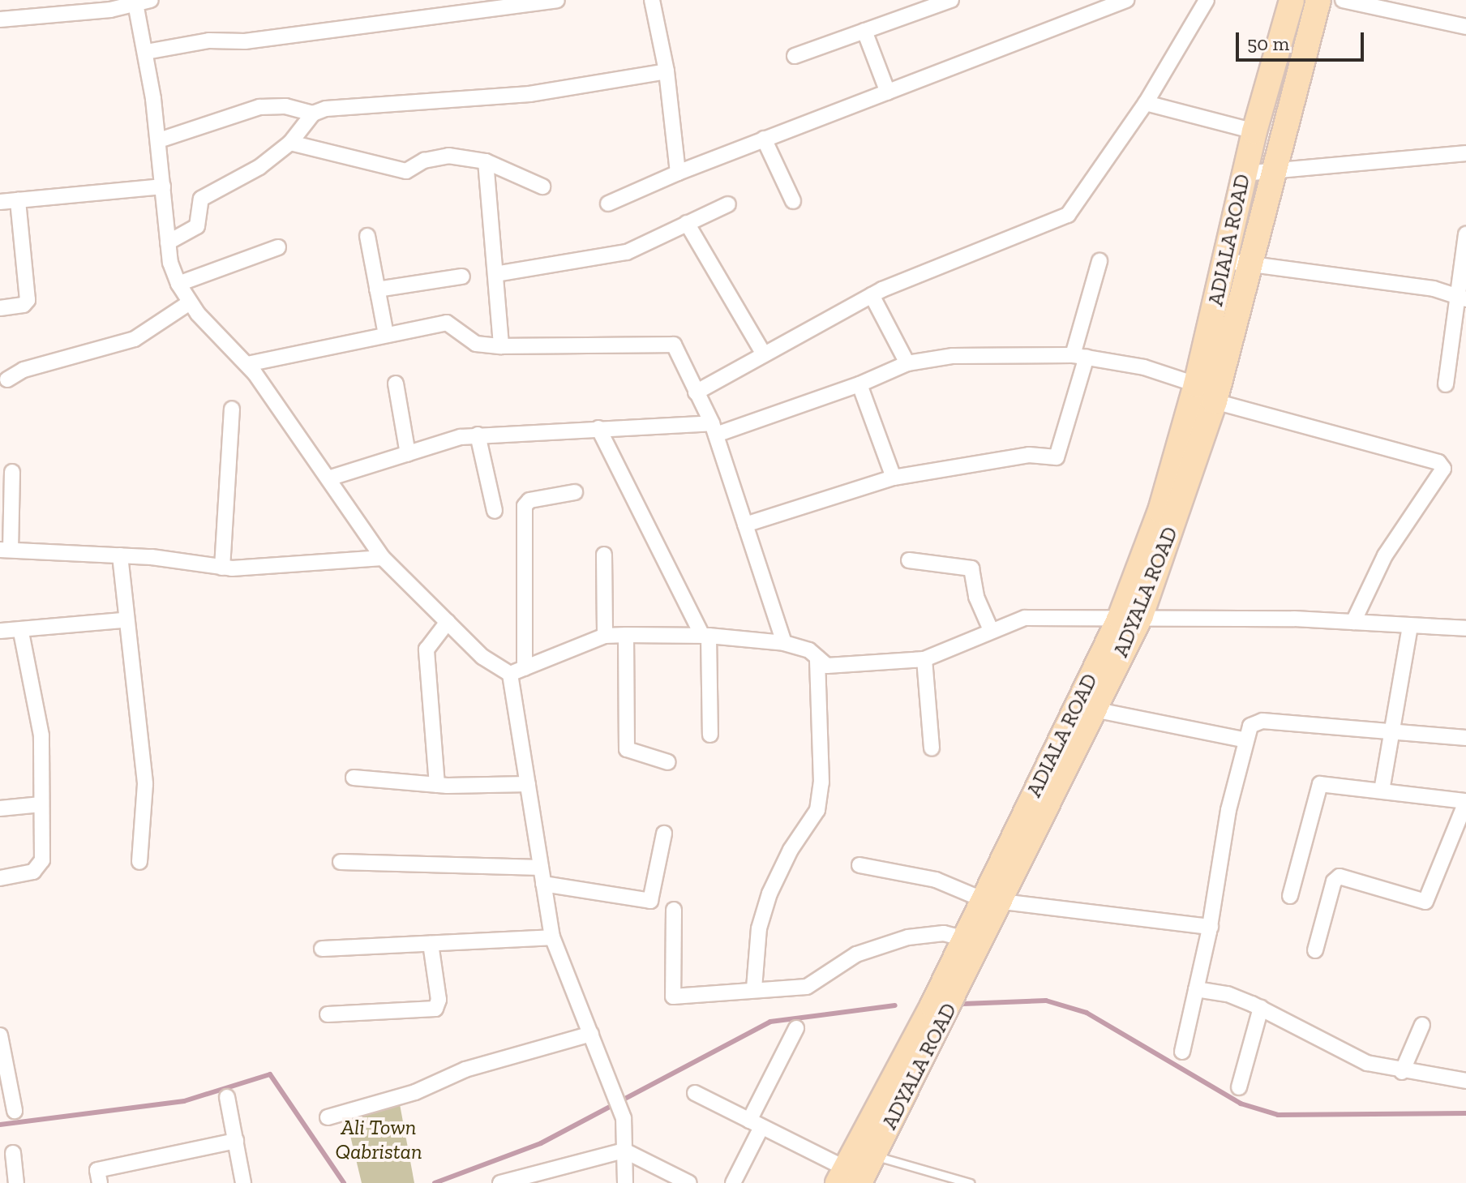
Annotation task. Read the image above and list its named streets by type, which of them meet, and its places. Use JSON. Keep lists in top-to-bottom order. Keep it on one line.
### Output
{"streets":{"main road":["ADIALA ROAD","ADYALA ROAD"]},"crossings":[["ADIALA ROAD","ADYALA ROAD"]],"parks":["Ali Town Qabristan"],"scale_bar":"50 m"}
